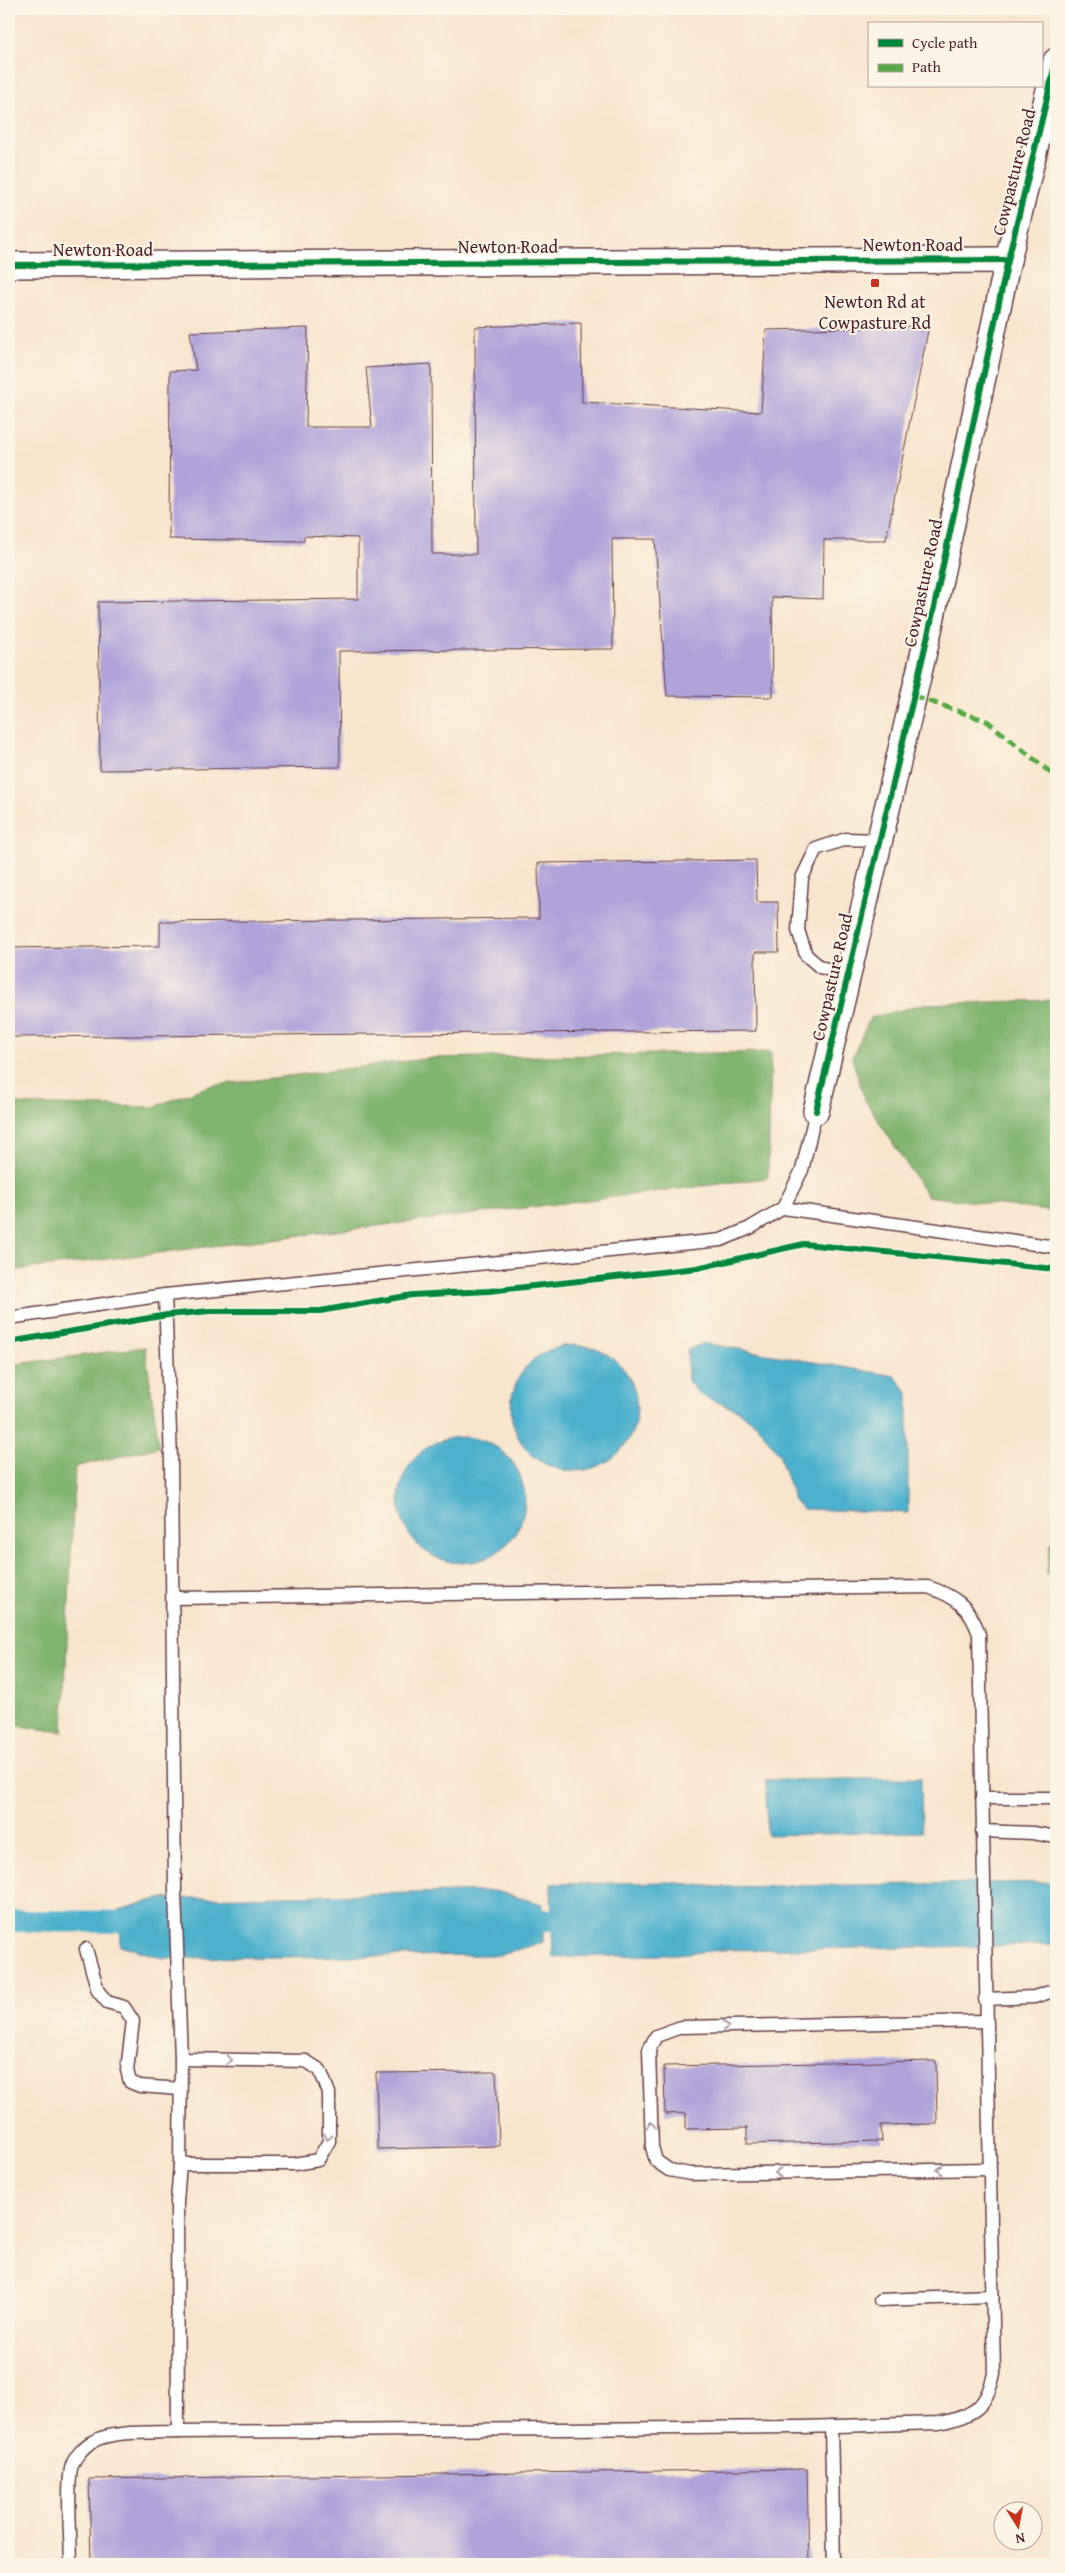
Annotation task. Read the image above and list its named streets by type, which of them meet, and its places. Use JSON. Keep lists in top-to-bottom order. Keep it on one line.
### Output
{"streets":{"street":["Cowpasture Road","Newton Road"]},"crossings":[["Cowpasture Road","Newton Road"]],"places":{"transit":["Newton Rd at Cowpasture Rd"]},"legend":["Cycle path","Path"],"north":"bottom"}
